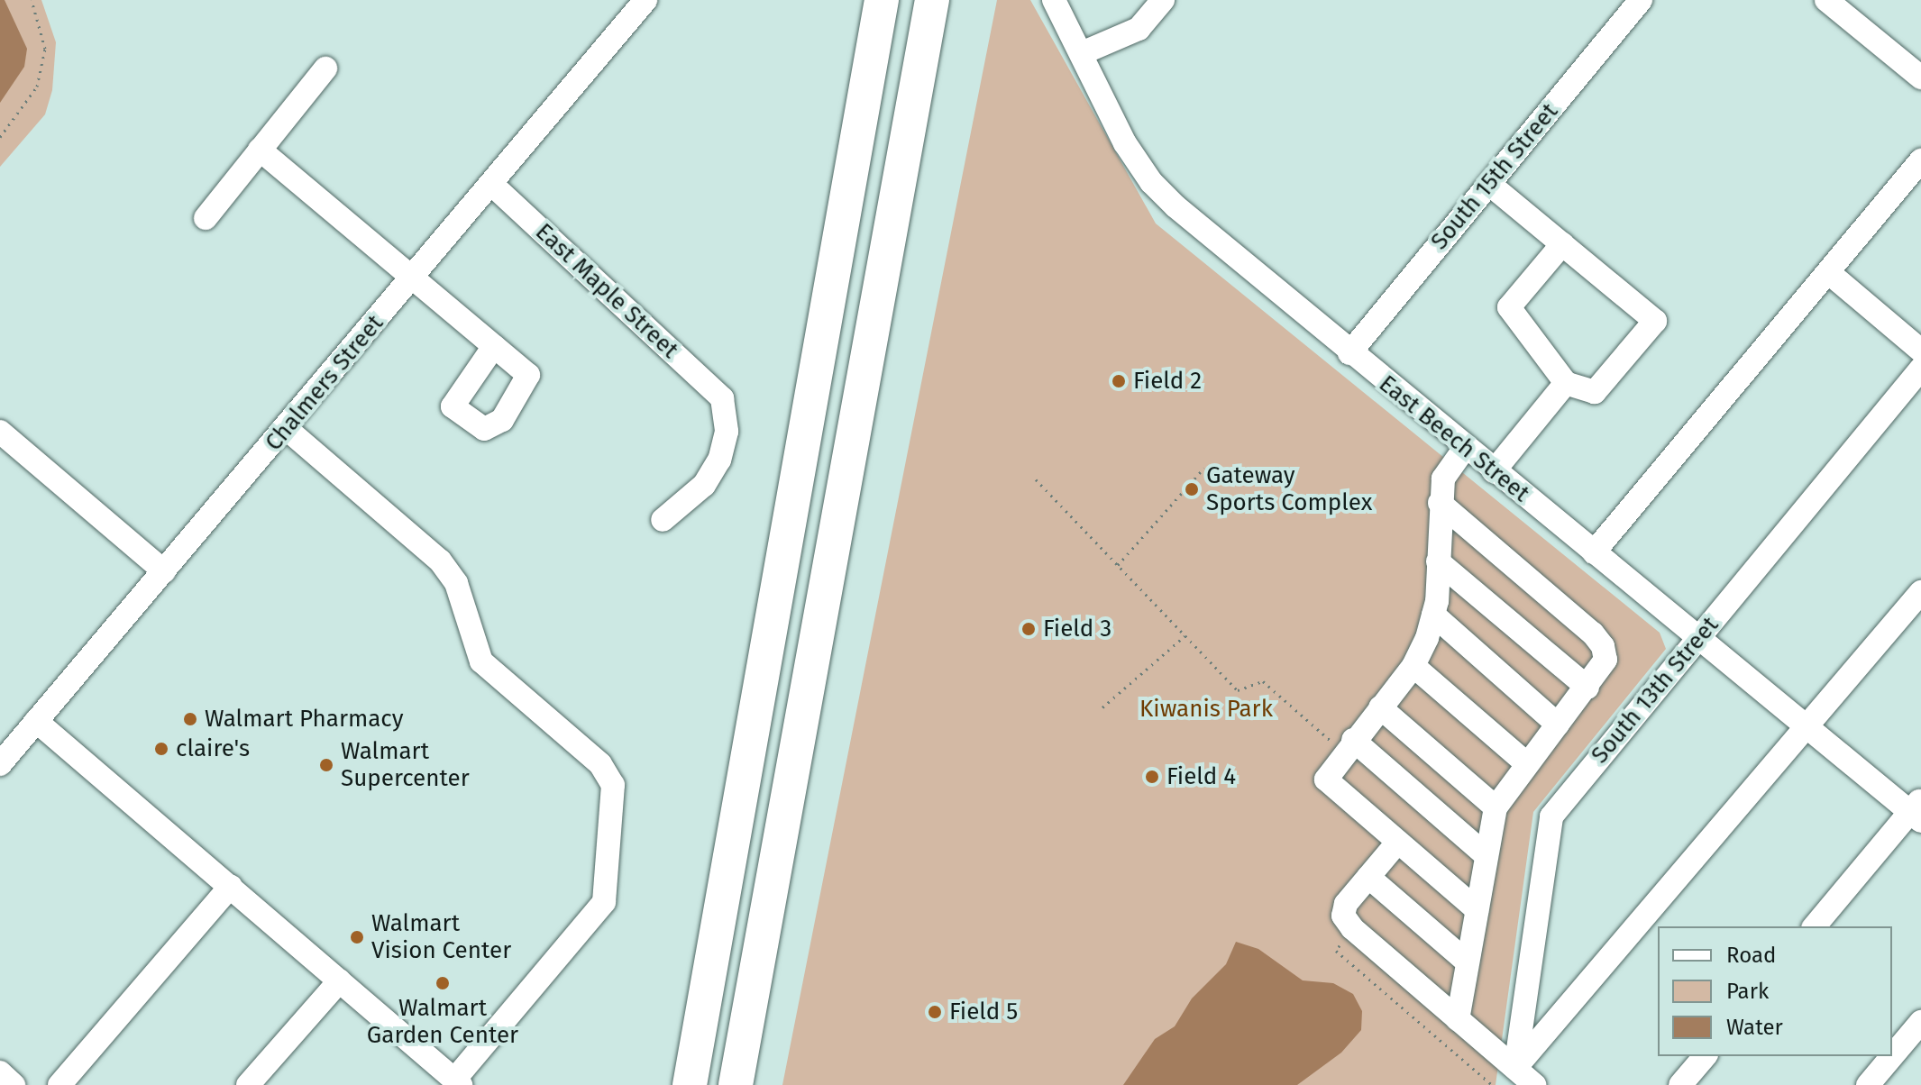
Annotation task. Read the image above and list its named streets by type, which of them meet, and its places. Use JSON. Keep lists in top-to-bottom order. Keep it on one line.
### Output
{"streets":{"street":["South 15th Street","East Maple Street","Chalmers Street","East Beech Street","South 13th Street"]},"crossings":[["South 15th Street","East Beech Street"],["East Maple Street","Chalmers Street"],["East Beech Street","South 13th Street"]],"parks":["Kiwanis Park"],"places":["Field 2","Gateway Sports Complex","Field 3","Walmart Pharmacy","claire's","Walmart Supercenter","Field 4","Walmart Vision Center","Walmart Garden Center","Field 5"],"legend":["Road","Park","Water"]}
